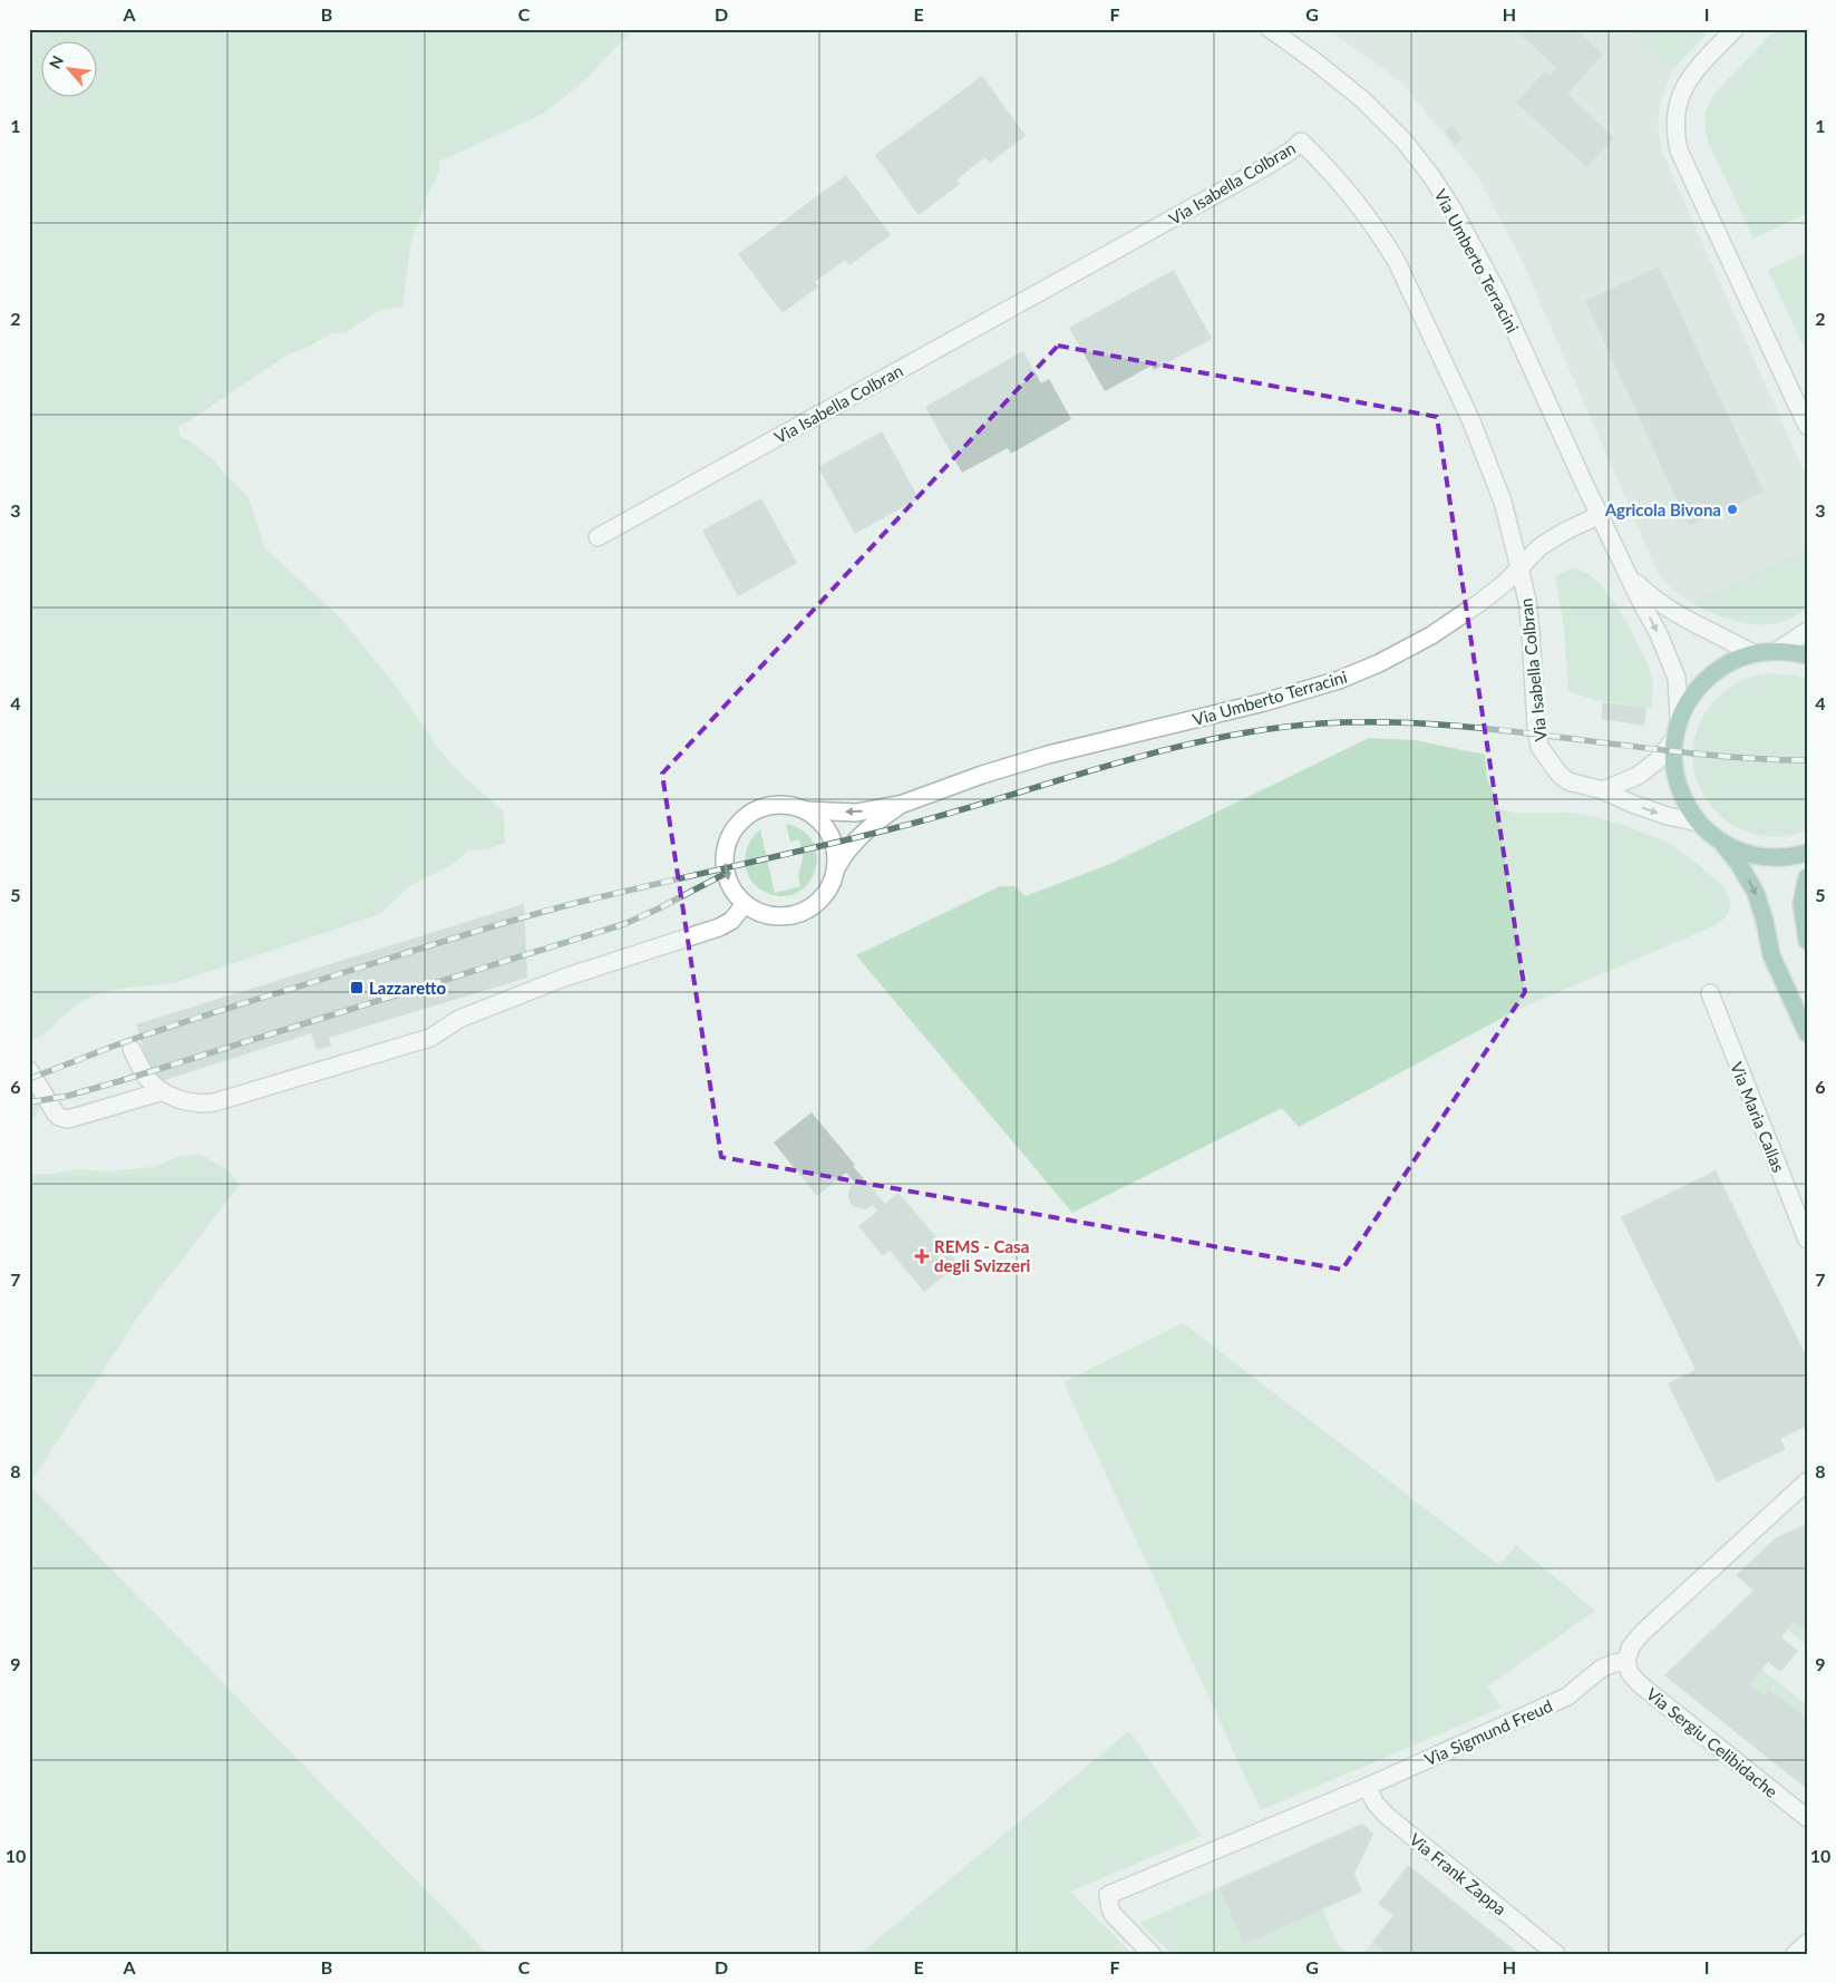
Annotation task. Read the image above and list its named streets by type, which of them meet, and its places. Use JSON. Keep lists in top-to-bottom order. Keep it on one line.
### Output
{"streets":{"street":["Via Isabella Colbran","Via Umberto Terracini","Via Maria Callas","Via Sigmund Freud","Via Sergiu Celibidache","Via Frank Zappa"]},"crossings":[["Via Isabella Colbran","Via Umberto Terracini"],["Via Sigmund Freud","Via Sergiu Celibidache"],["Via Sigmund Freud","Via Frank Zappa"]],"places":{"other":["Agricola Bivona"],"transit":["Lazzaretto"],"health":["REMS - Casa degli Svizzeri"]},"north":"top left","grid":{"columns":["A","B","C","D","E","F","G","H","I"],"rows":["1","2","3","4","5","6","7","8","9","10"]}}
